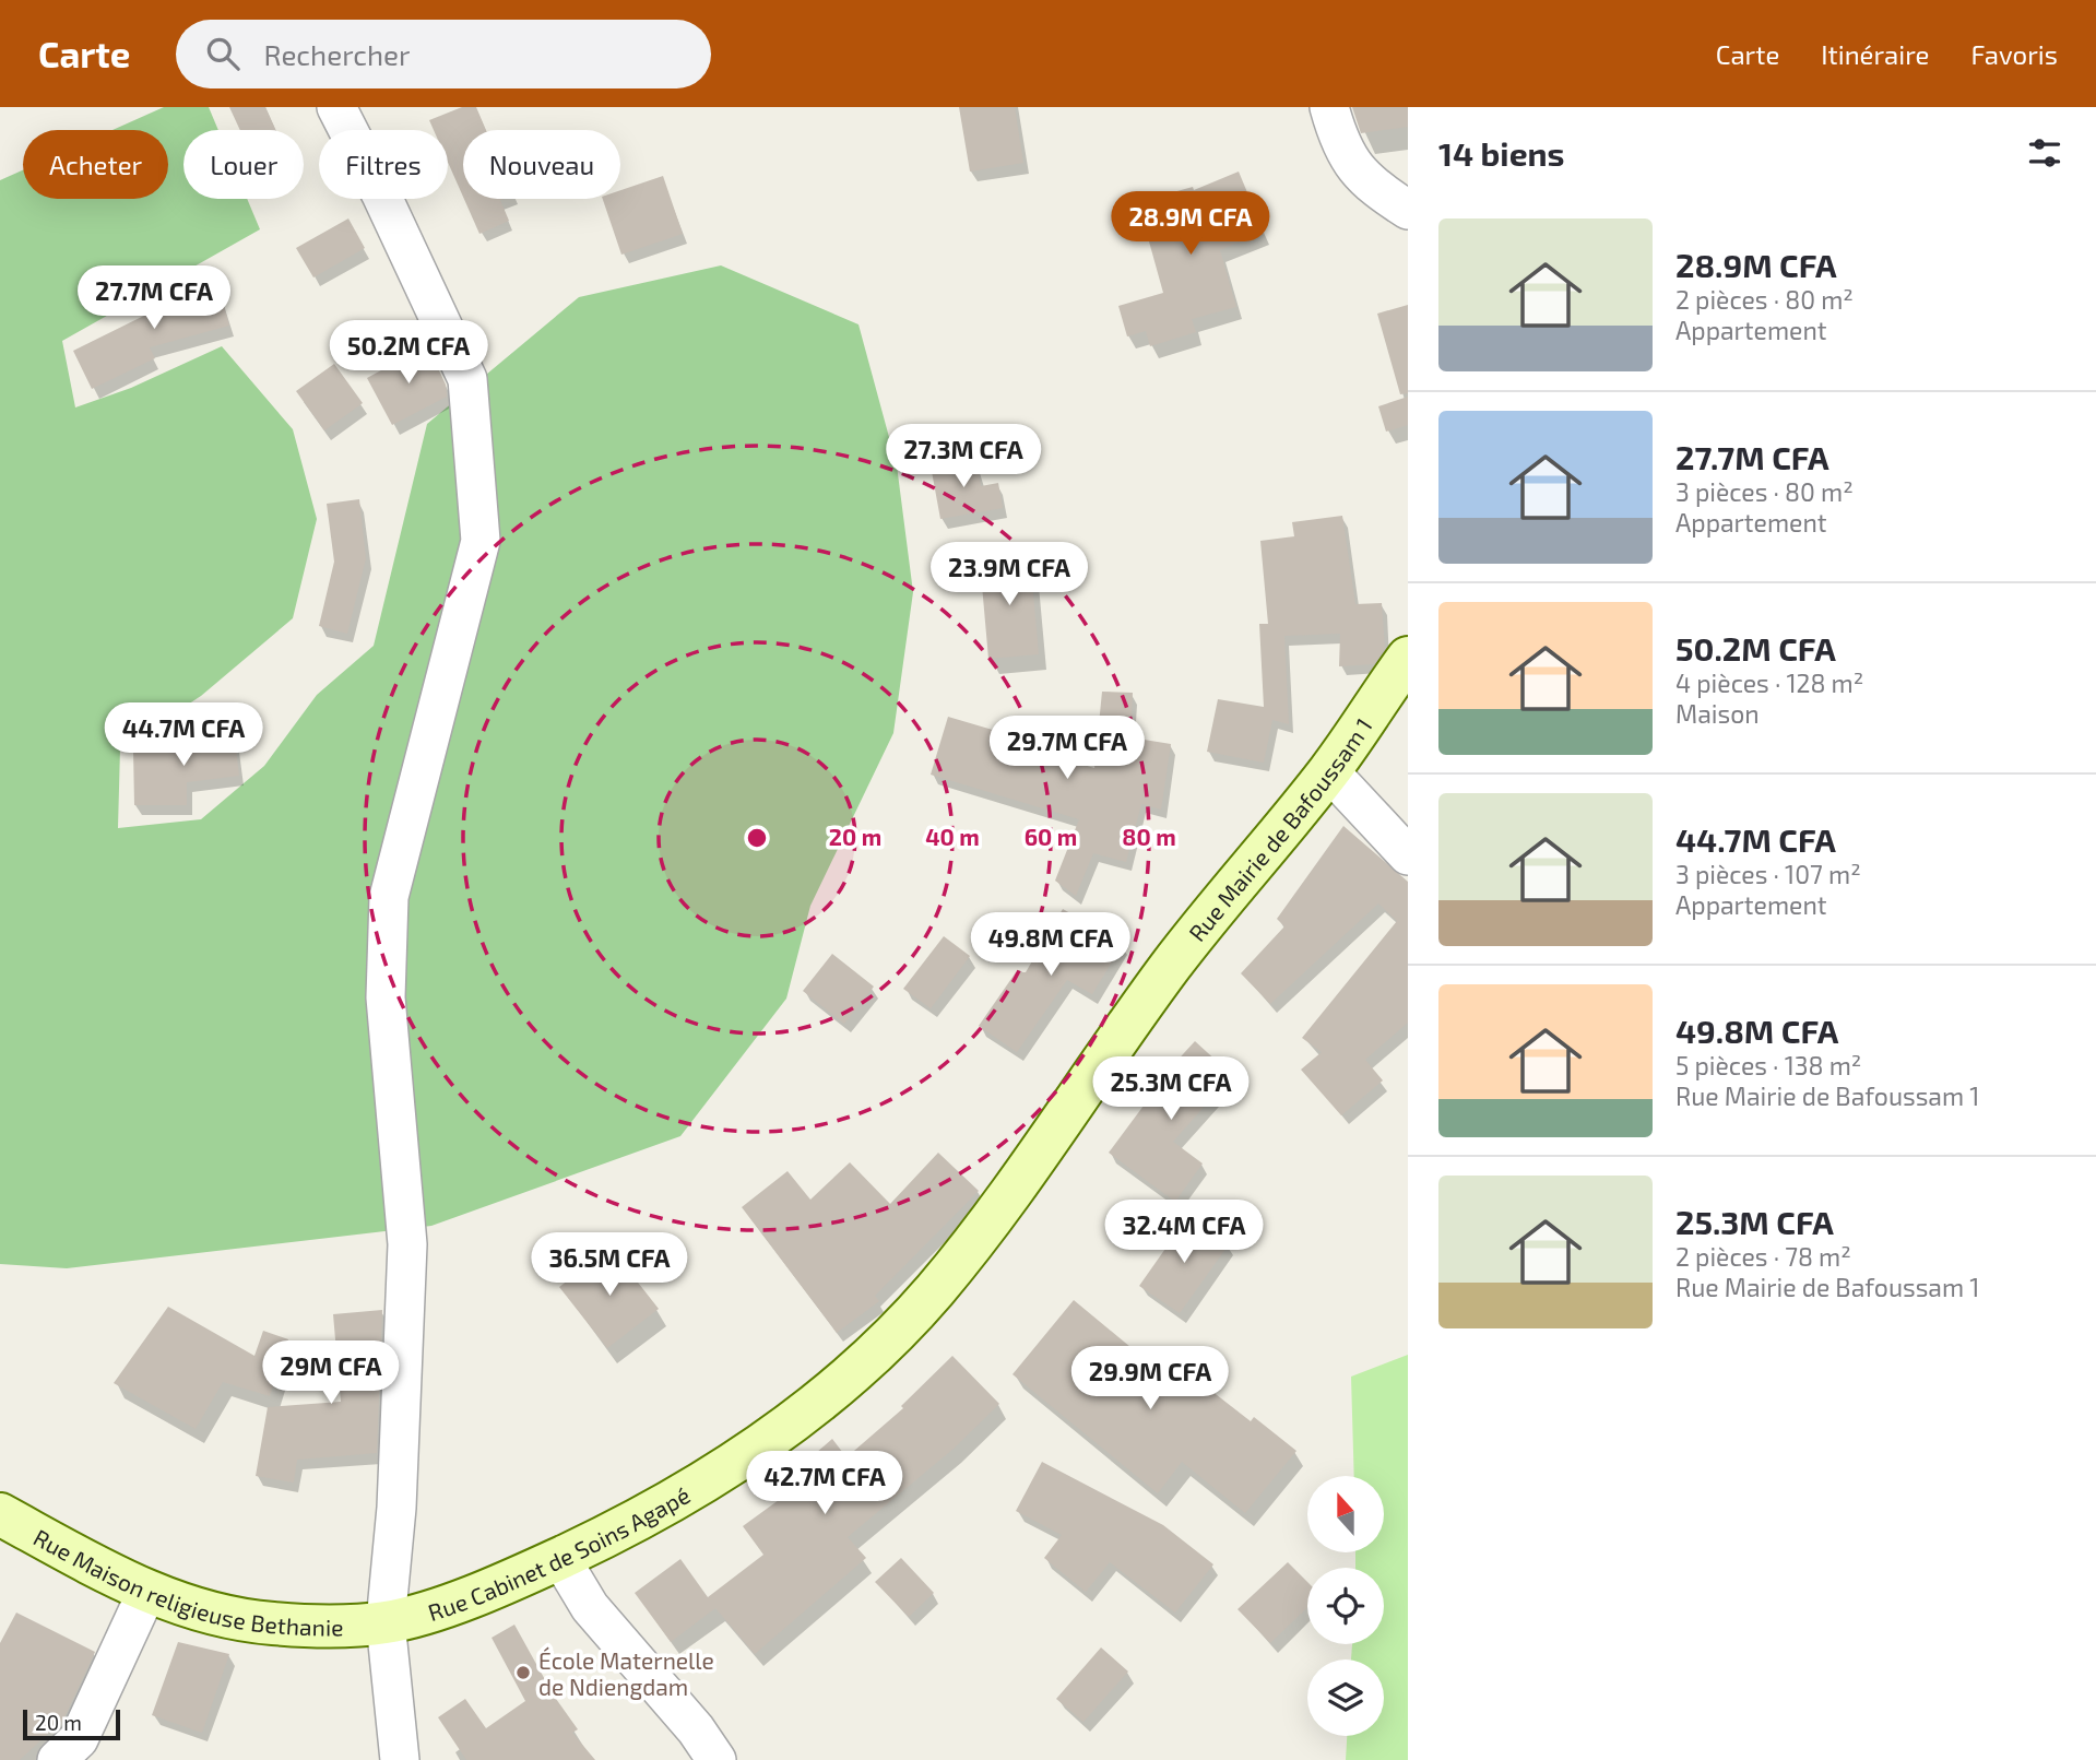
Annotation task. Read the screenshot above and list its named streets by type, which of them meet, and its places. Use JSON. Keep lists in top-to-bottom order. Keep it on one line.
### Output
{"streets":{"street":["Rue Mairie de Bafoussam 1","Rue Cabinet de Soins Agapé","Rue Maison religieuse Bethanie"]},"crossings":[["Rue Mairie de Bafoussam 1","Rue Cabinet de Soins Agapé"],["Rue Cabinet de Soins Agapé","Rue Maison religieuse Bethanie"]],"places":["École Maternelle de Ndiengdam"],"scale_bar":"20 m","north":"top","page":{"header":"Carte","search":"Rechercher","nav":["Carte","Itinéraire","Favoris"],"heading":"14 biens","chip":["Acheter","Louer","Filtres","Nouveau"],"price":["28.9M CFA","27.7M CFA","50.2M CFA","27.3M CFA","23.9M CFA","44.7M CFA","29.7M CFA","49.8M CFA","25.3M CFA","32.4M CFA","36.5M CFA","29M CFA","29.9M CFA","42.7M CFA"],"list":[{"name":"28.9M CFA","note":"2 pièces · 80 m² · Appartement"},{"name":"27.7M CFA","note":"3 pièces · 80 m² · Appartement"},{"name":"50.2M CFA","note":"4 pièces · 128 m² · Maison"},{"name":"44.7M CFA","note":"3 pièces · 107 m² · Appartement"},{"name":"49.8M CFA","note":"5 pièces · 138 m² · Rue Mairie de Bafoussam 1"},{"name":"25.3M CFA","note":"2 pièces · 78 m² · Rue Mairie de Bafoussam 1"}],"scale":"20 m"},"rings":["20 m","40 m","60 m","80 m"]}
